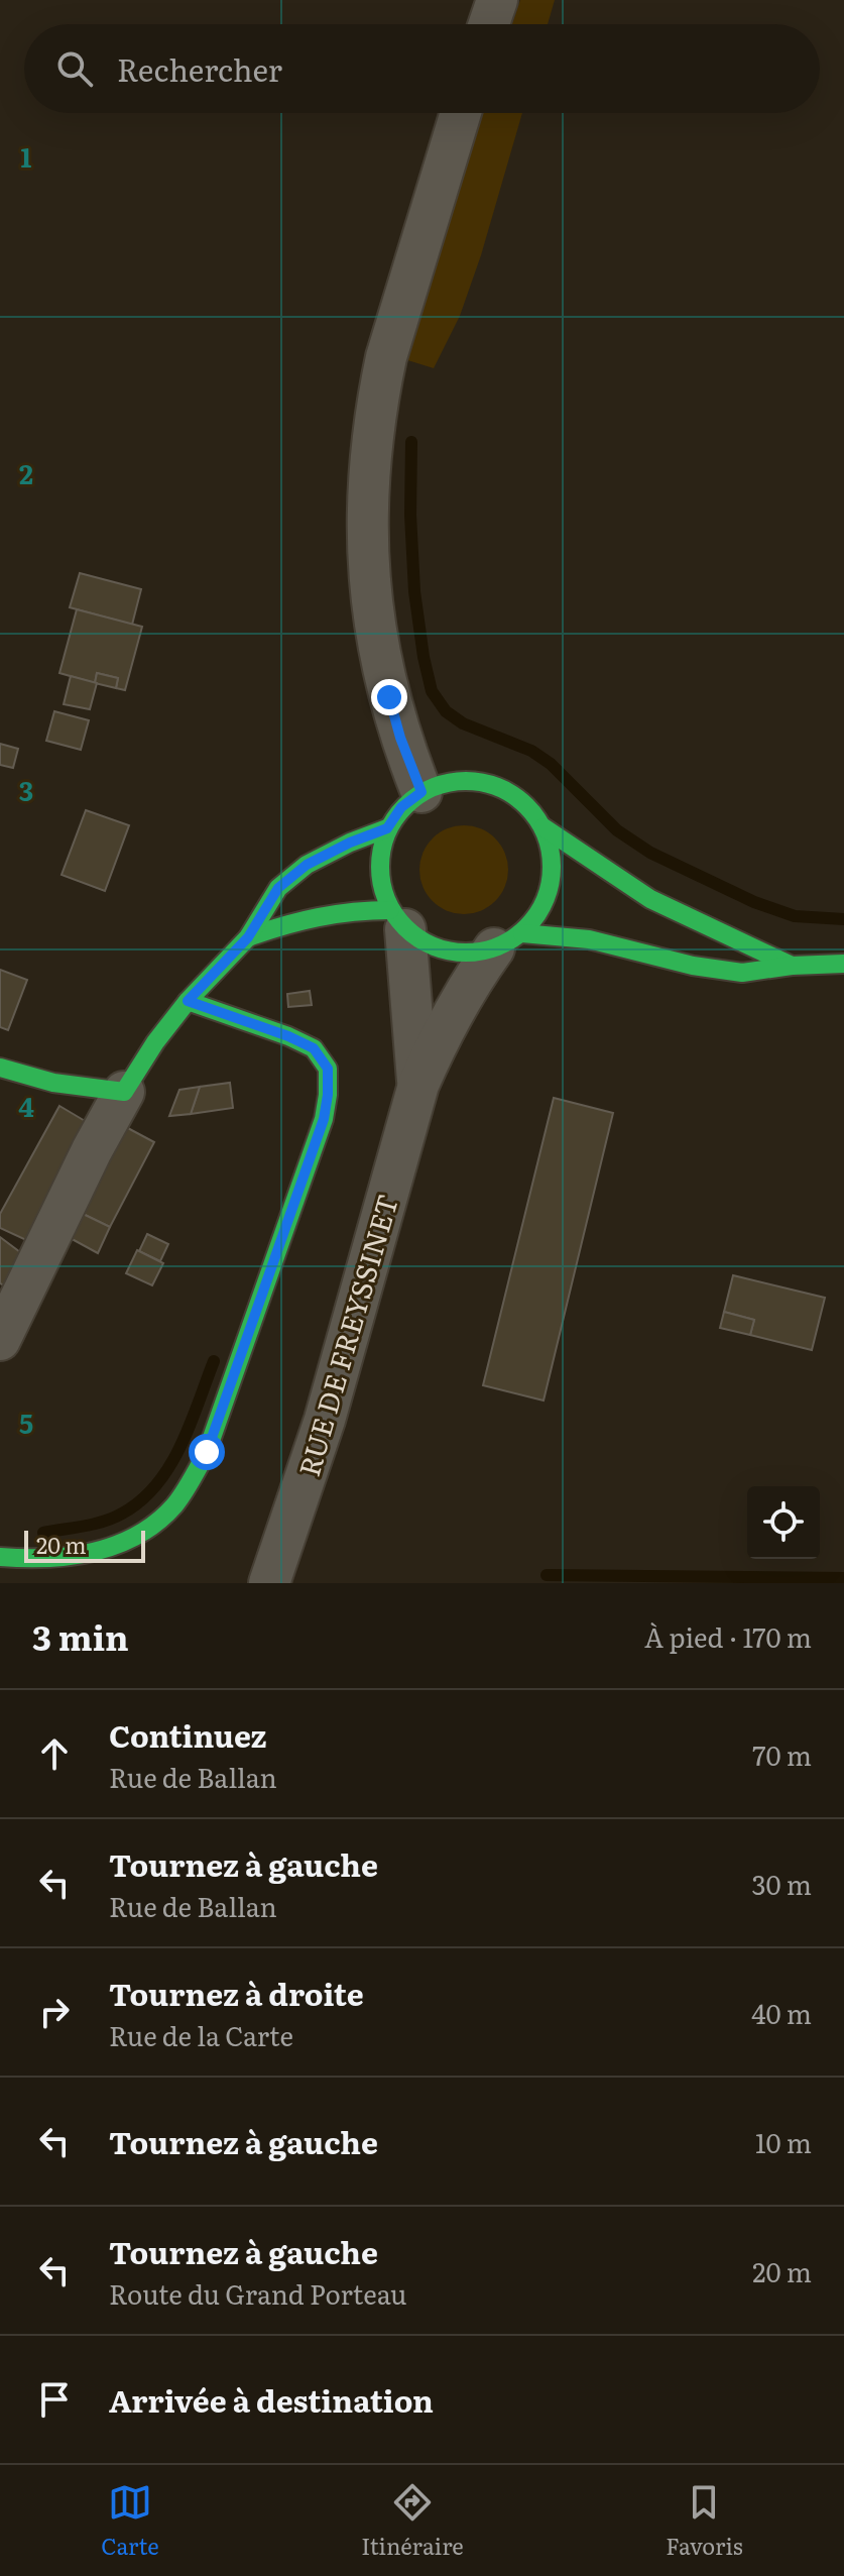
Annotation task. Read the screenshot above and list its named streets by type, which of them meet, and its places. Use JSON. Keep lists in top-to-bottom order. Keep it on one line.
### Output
{"streets":{"street":["RUE DE FREYSSINET"]},"scale_bar":"20 m","page":{"search":"Rechercher","scale":"20 m","heading":["3 min","À pied · 170 m"],"list":[["Continuez","Rue de Ballan","70 m"],["Tournez à gauche","Rue de Ballan","30 m"],["Tournez à droite","Rue de la Carte","40 m"],["Tournez à gauche","10 m"],["Tournez à gauche","Route du Grand Porteau","20 m"],"Arrivée à destination"],"nav":["Carte","Itinéraire","Favoris"]},"grid":{"rows":["1","2","3","4","5"]}}
